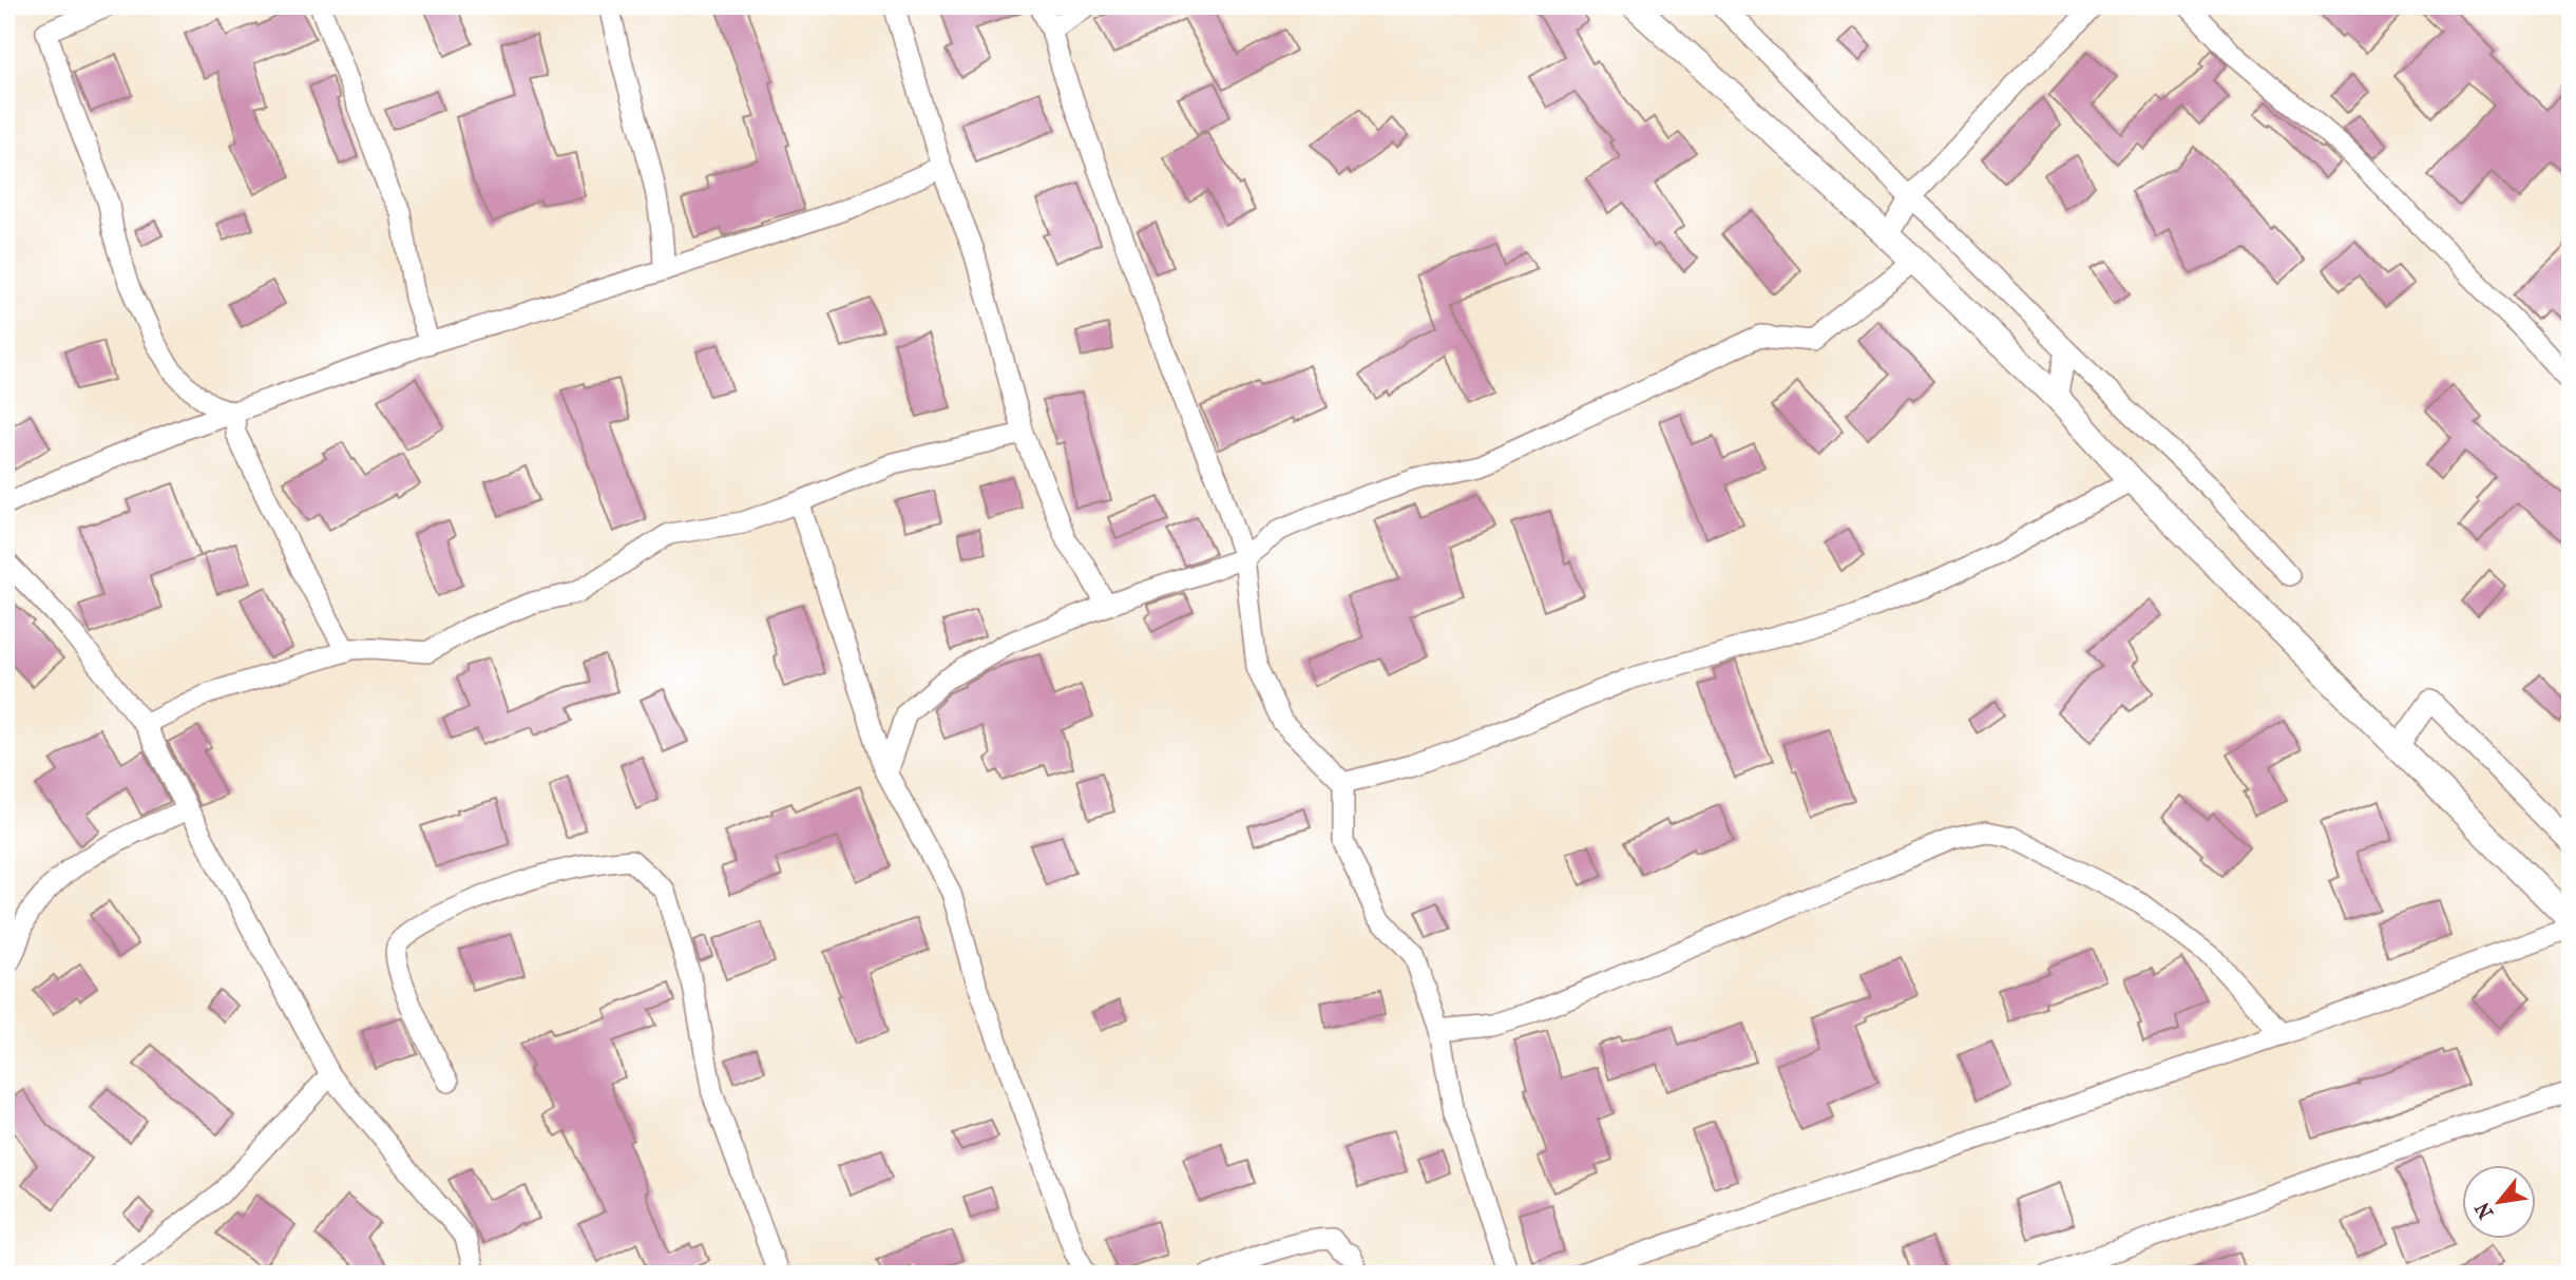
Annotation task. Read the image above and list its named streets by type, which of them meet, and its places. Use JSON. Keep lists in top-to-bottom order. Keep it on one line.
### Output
{"north":"bottom left"}
